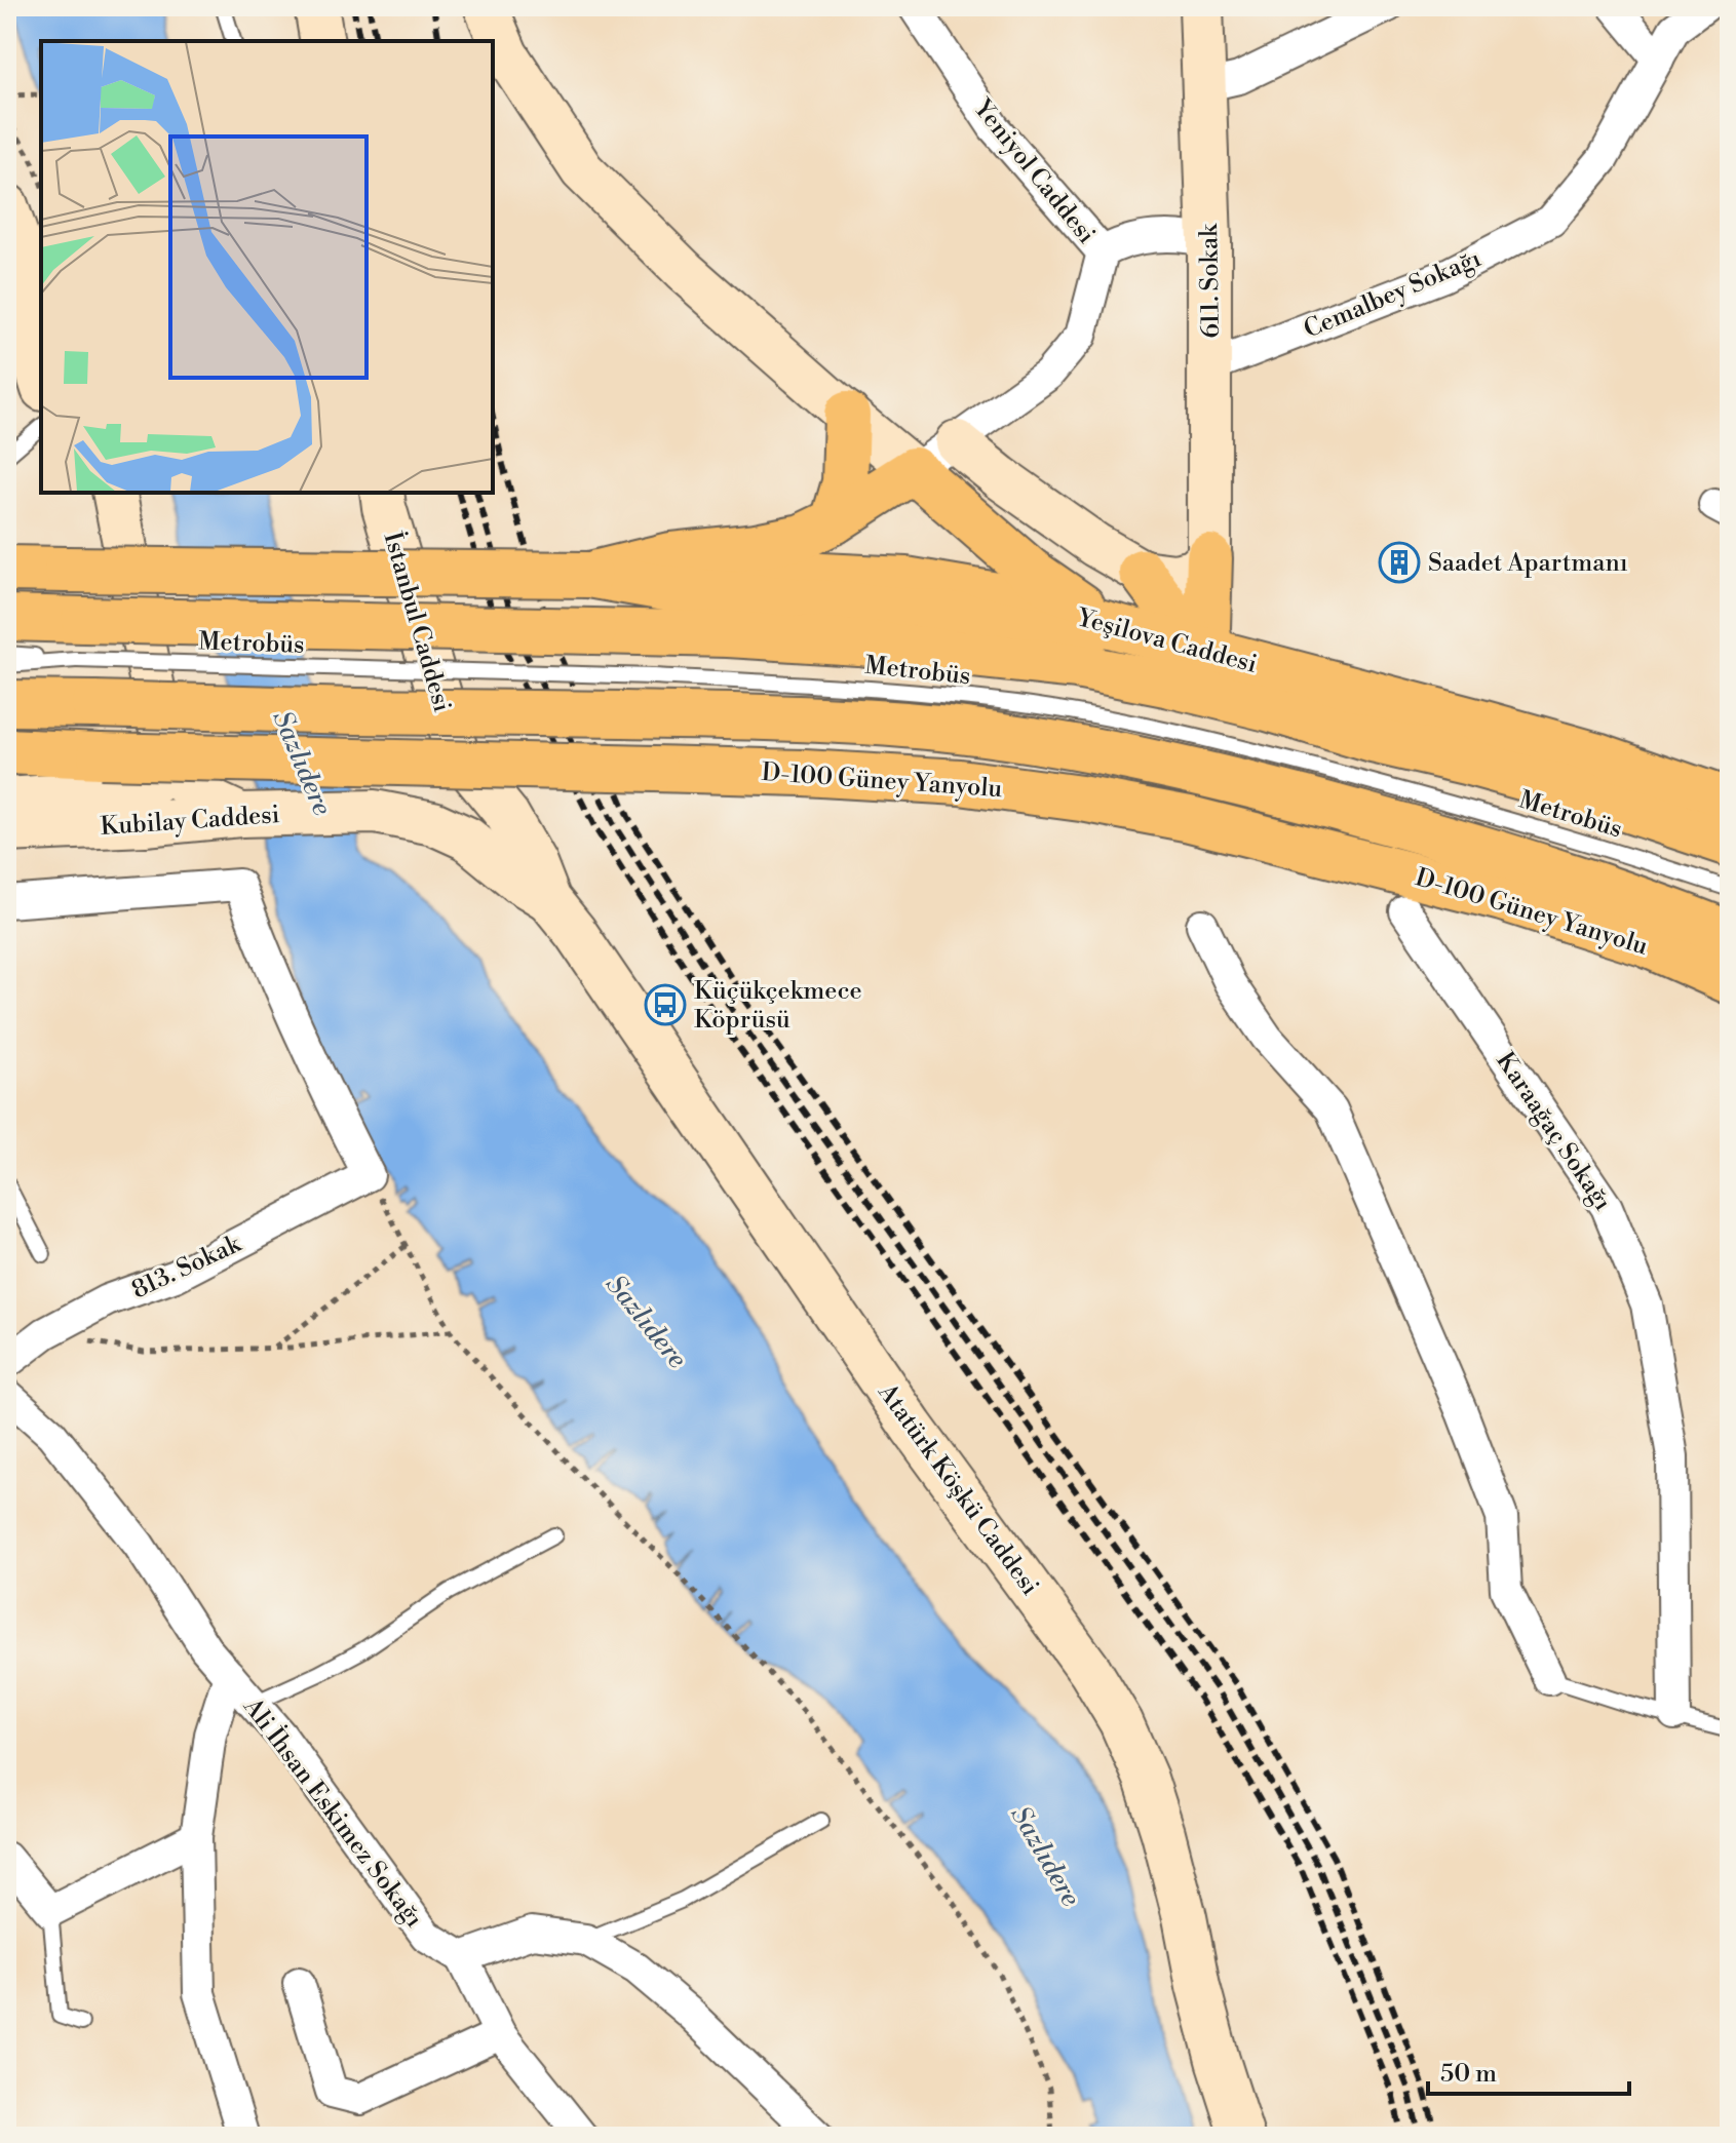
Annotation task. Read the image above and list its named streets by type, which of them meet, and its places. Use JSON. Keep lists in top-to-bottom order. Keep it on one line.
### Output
{"streets":{"main road":["611. Sokak","İstanbul Caddesi","Yeşilova Caddesi","D-100 Güney Yanyolu","Kubilay Caddesi","Atatürk Köşkü Caddesi"],"street":["Yeniyol Caddesi","Cemalbey Sokağı","Karaağaç Sokağı","813. Sokak","Ali İhsan Eskimez Sokağı"],"lane":["Metrobüs"]},"crossings":[["611. Sokak","Cemalbey Sokağı"],["Kubilay Caddesi","Atatürk Köşkü Caddesi"]],"water":["Sazlıdere"],"places":{"building":["Saadet Apartmanı"],"bus stop":["Küçükçekmece Köprüsü"]},"scale_bar":"50 m"}
